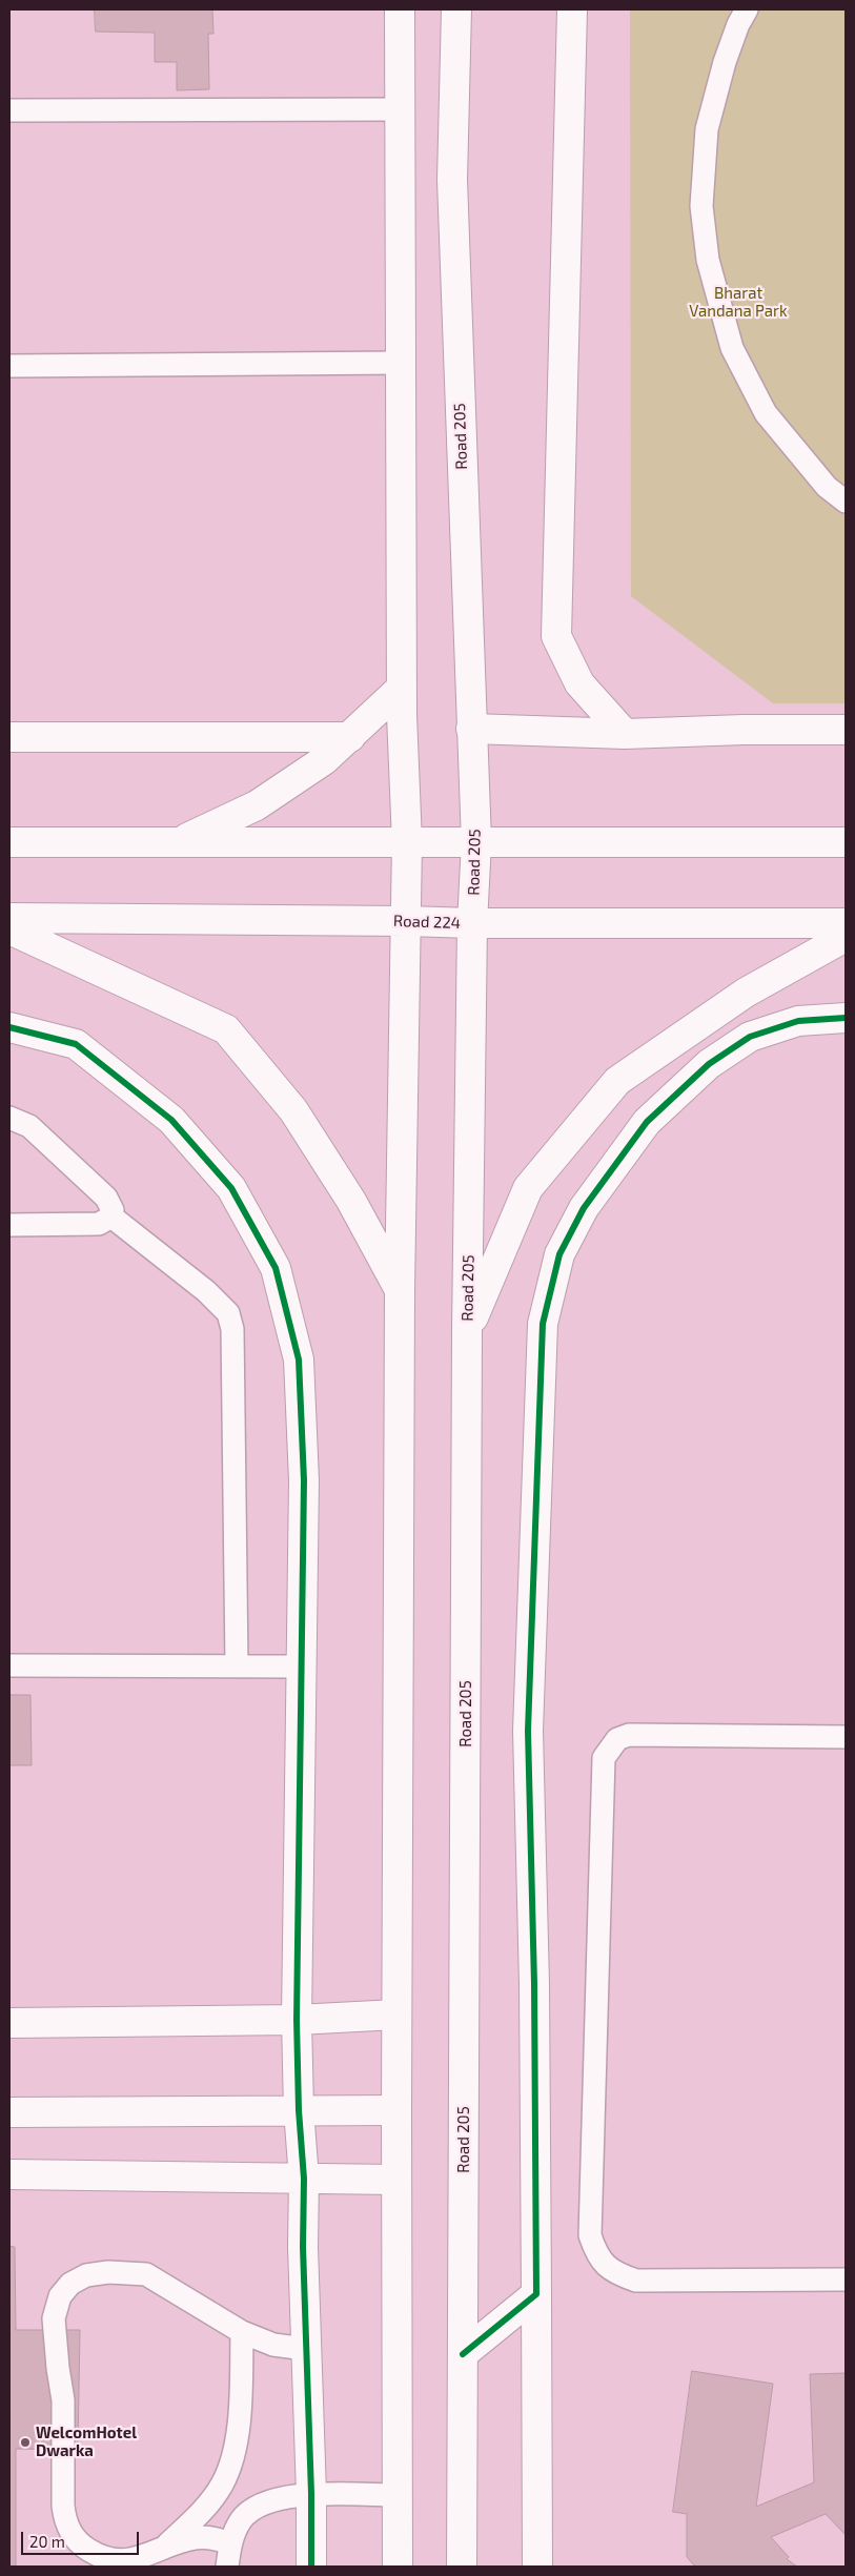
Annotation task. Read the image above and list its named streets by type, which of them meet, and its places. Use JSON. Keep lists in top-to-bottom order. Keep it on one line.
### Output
{"streets":{"main road":["Road 205","Road 224"]},"crossings":[["Road 205","Road 224"]],"parks":["Bharat Vandana Park"],"places":["WelcomHotel Dwarka"],"scale_bar":"20 m"}
